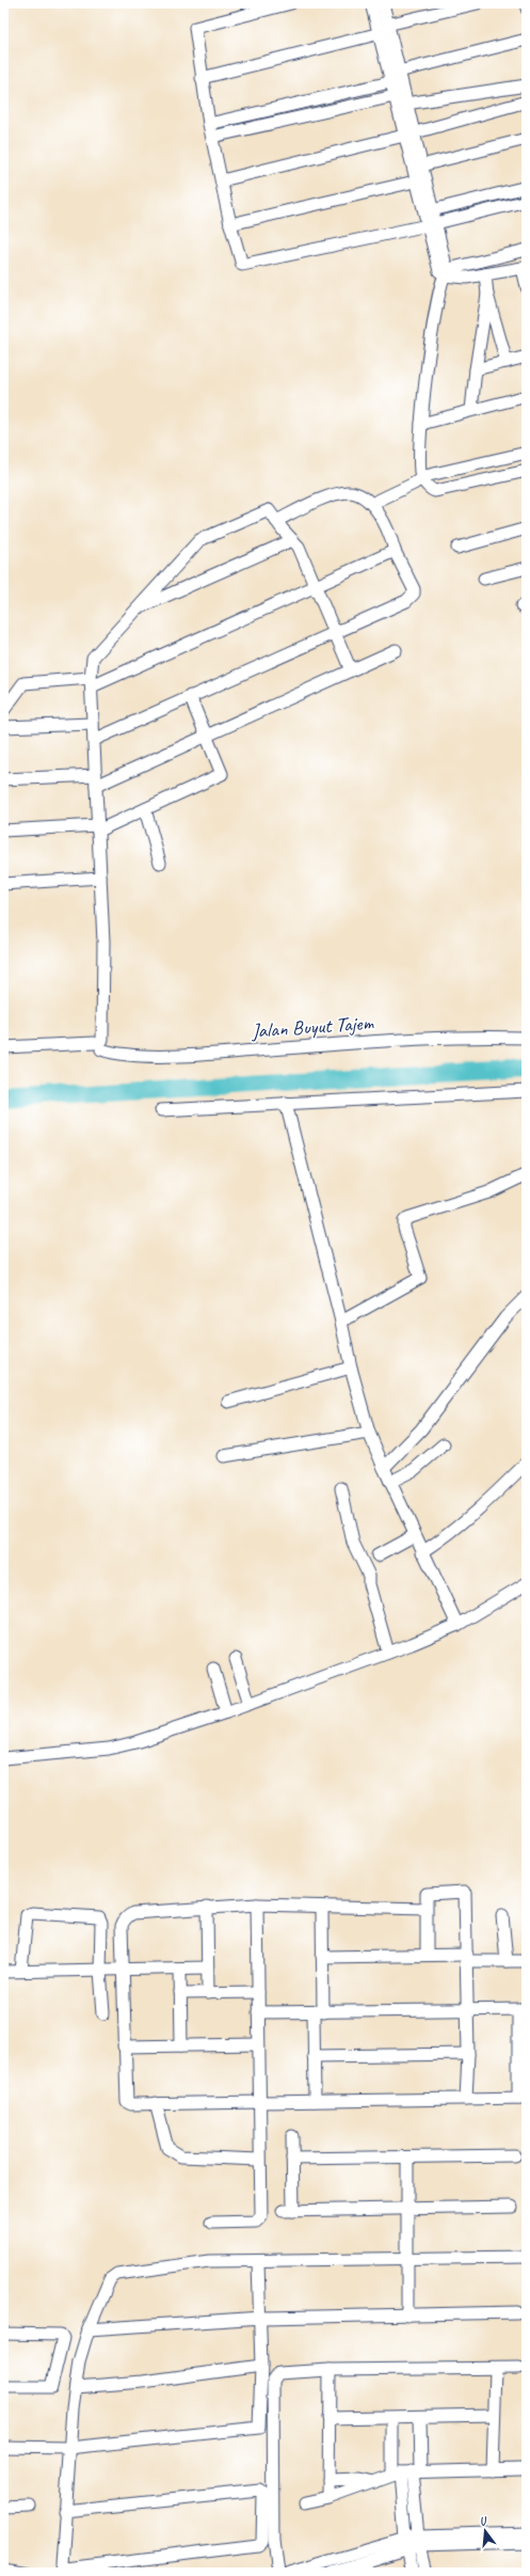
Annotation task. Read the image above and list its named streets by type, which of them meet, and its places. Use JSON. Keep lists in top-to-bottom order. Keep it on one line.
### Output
{"streets":{"street":["Jalan Buyut Tajem"]},"north":"top"}
